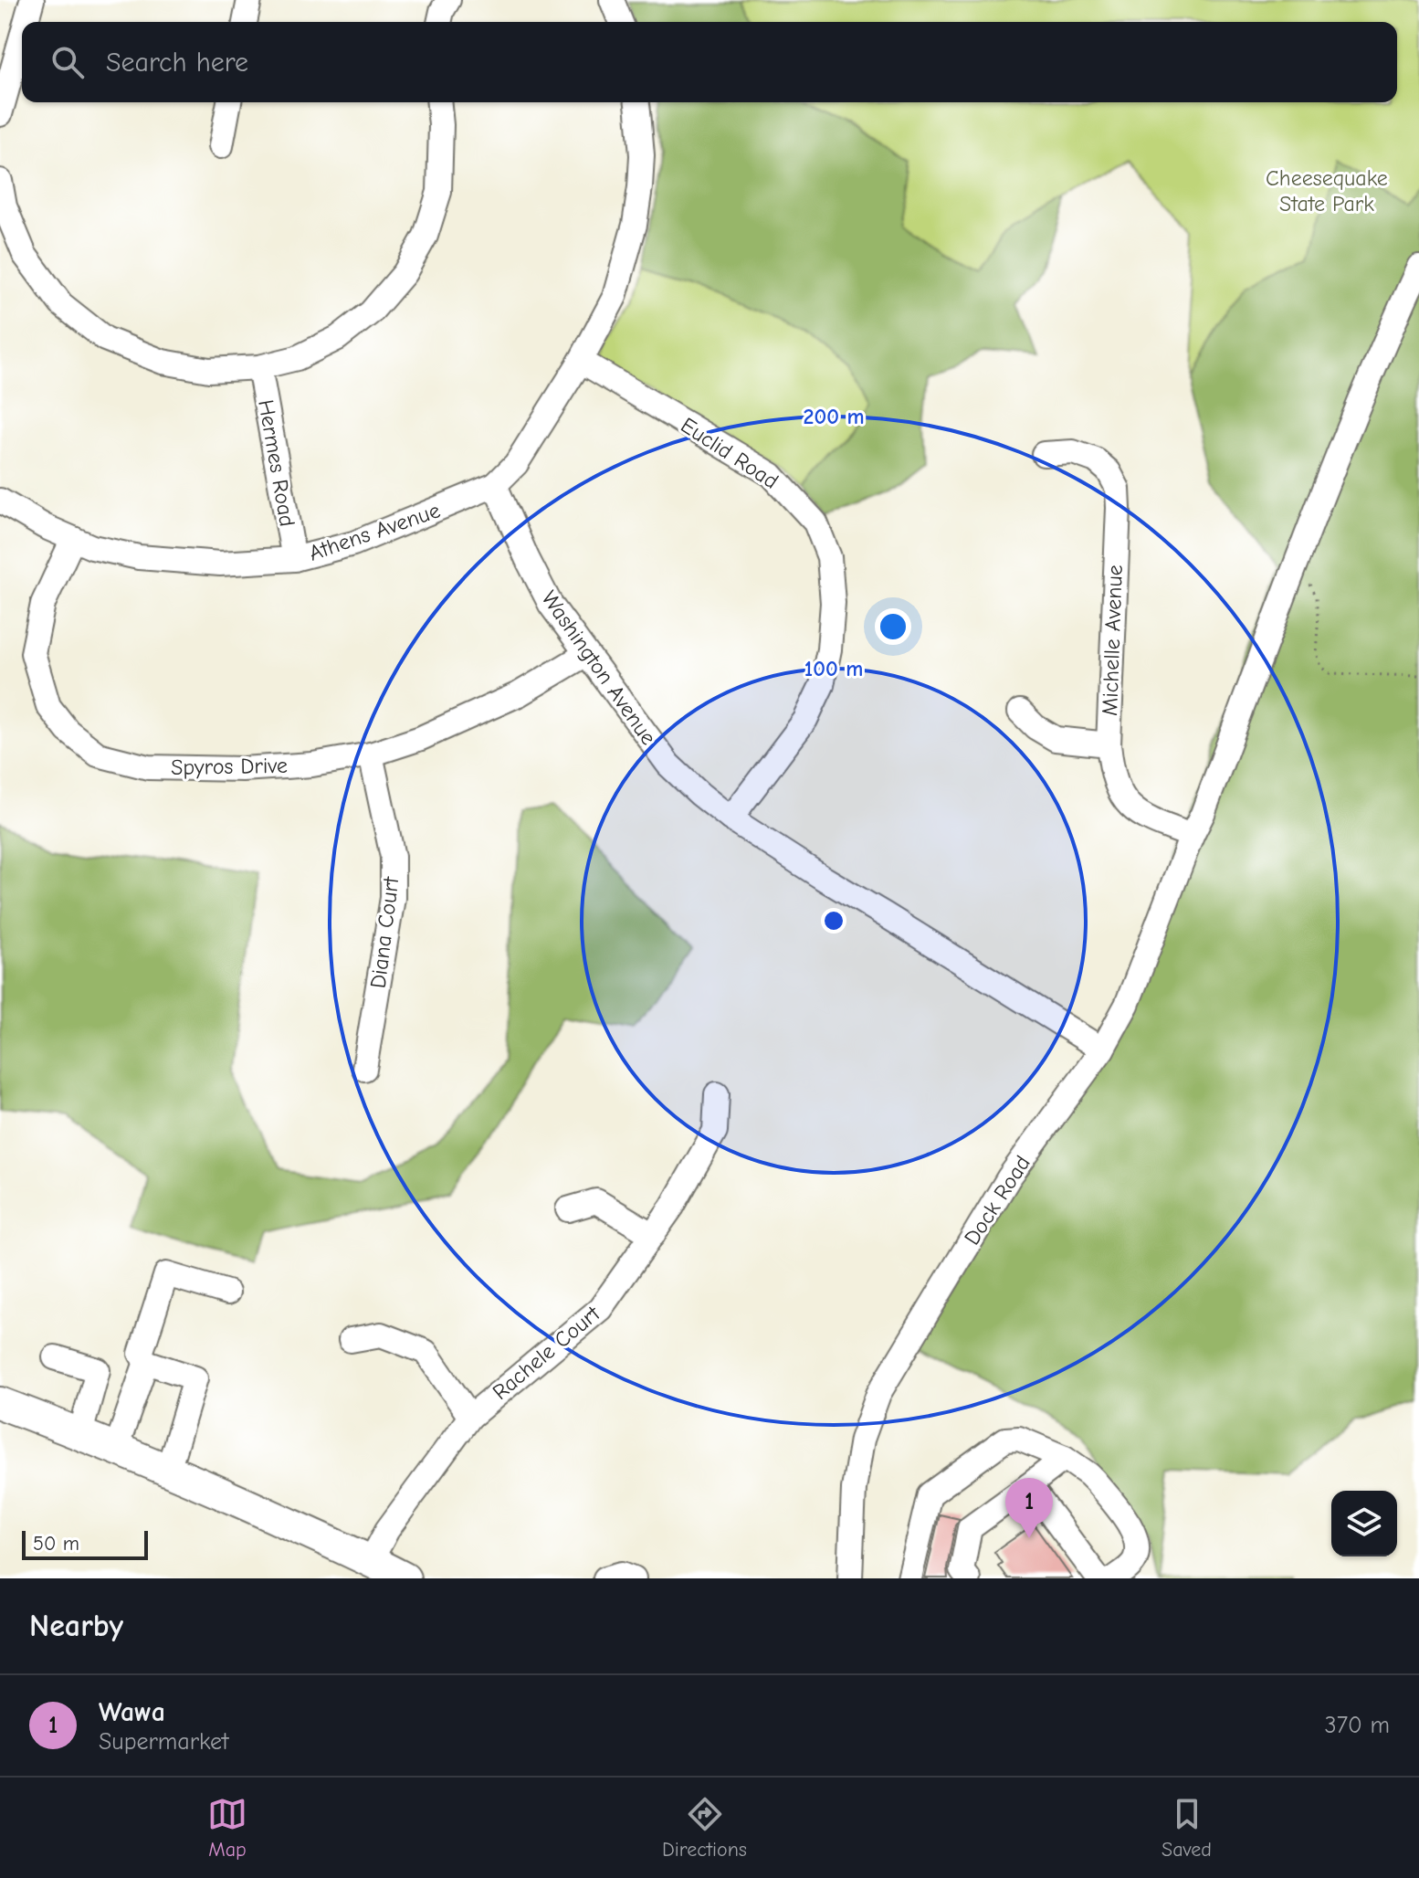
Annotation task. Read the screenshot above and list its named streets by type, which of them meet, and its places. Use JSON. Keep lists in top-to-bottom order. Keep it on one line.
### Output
{"streets":{"street":["Euclid Road","Hermes Road","Athens Avenue","Michelle Avenue","Washington Avenue","Spyros Drive","Diana Court","Dock Road","Rachele Court"]},"crossings":[["Euclid Road","Washington Avenue"],["Hermes Road","Athens Avenue"],["Athens Avenue","Washington Avenue"],["Athens Avenue","Spyros Drive"],["Michelle Avenue","Dock Road"],["Washington Avenue","Spyros Drive"],["Washington Avenue","Dock Road"],["Spyros Drive","Diana Court"]],"parks":["Cheesequake State Park"],"scale_bar":"50 m","page":{"search":"Search here","pins":"1","scale":"50 m","heading":"Nearby","list":[{"mark":"1","name":"Wawa","note":"Supermarket","value":"370 m"}],"nav":["Map","Directions","Saved"]},"rings":["200 m","100 m"]}
